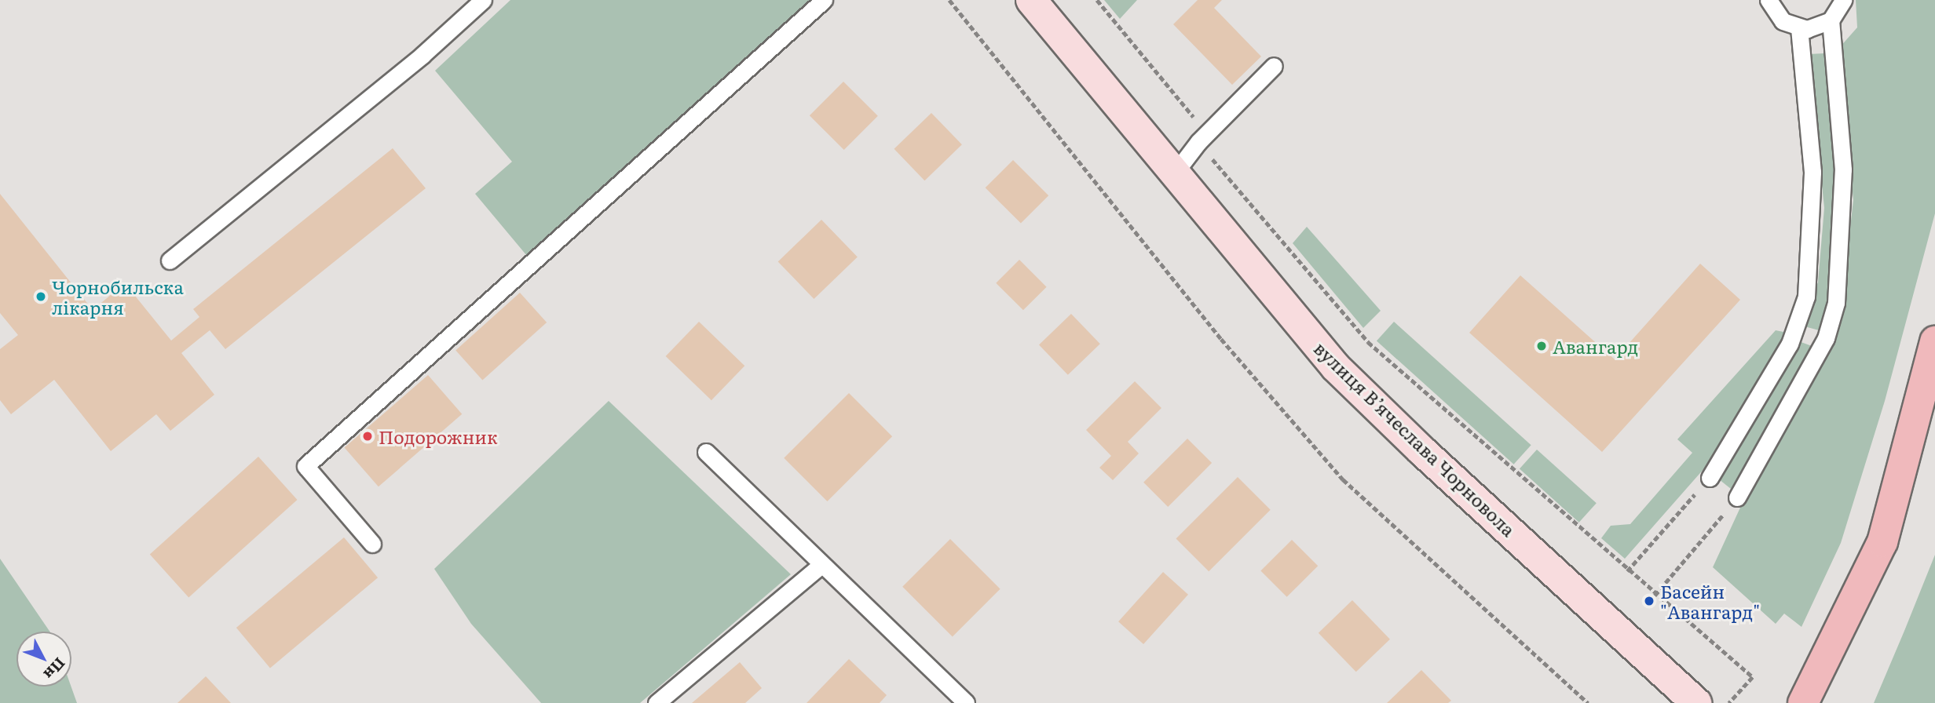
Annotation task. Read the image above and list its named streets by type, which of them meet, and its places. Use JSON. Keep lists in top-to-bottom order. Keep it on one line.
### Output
{"streets":{"main road":["вулиця Вʼячеслава Чорновола"]},"places":["Чорнобильска лікарня","Авангард","Подорожник","Басейн \"Авангард\""],"north":"bottom right"}
